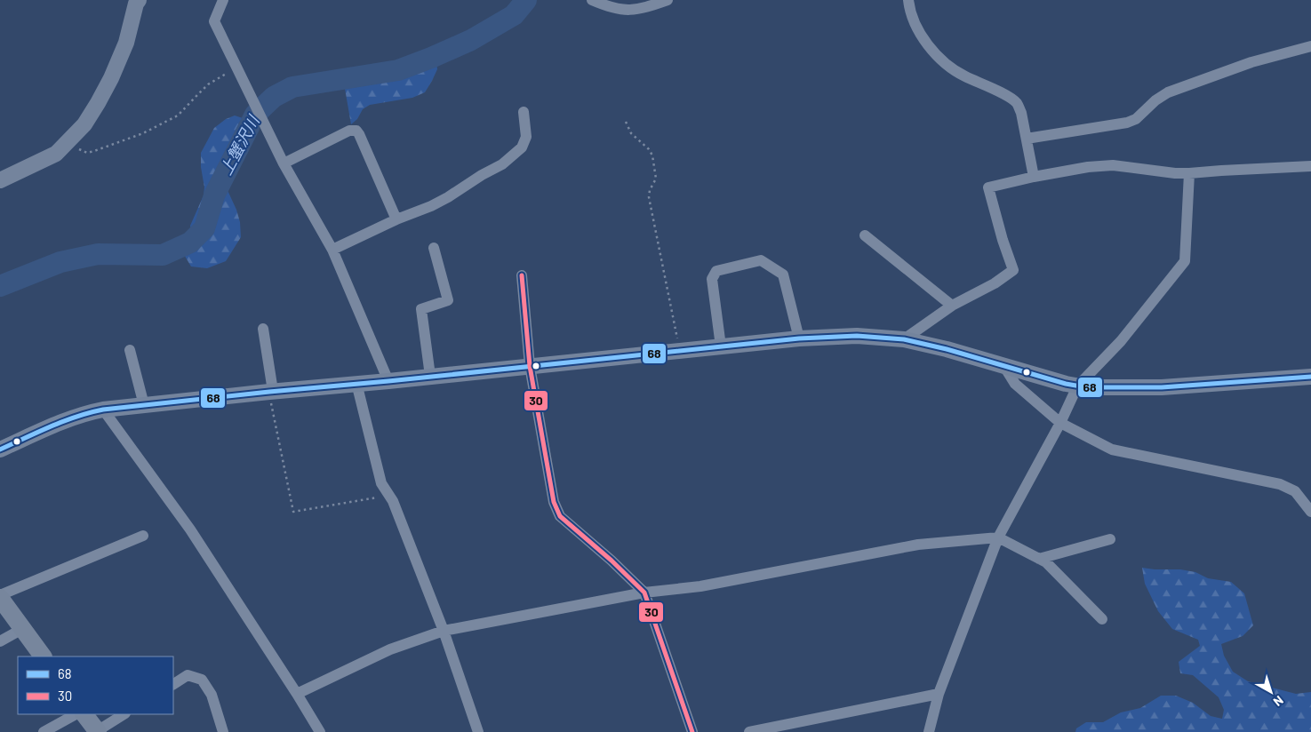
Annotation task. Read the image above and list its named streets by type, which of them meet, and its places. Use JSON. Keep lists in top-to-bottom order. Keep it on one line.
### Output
{"water":["上蟹沢川"],"lines":["transit line 30","transit line 68"],"legend":["68","30"],"north":"bottom right"}
